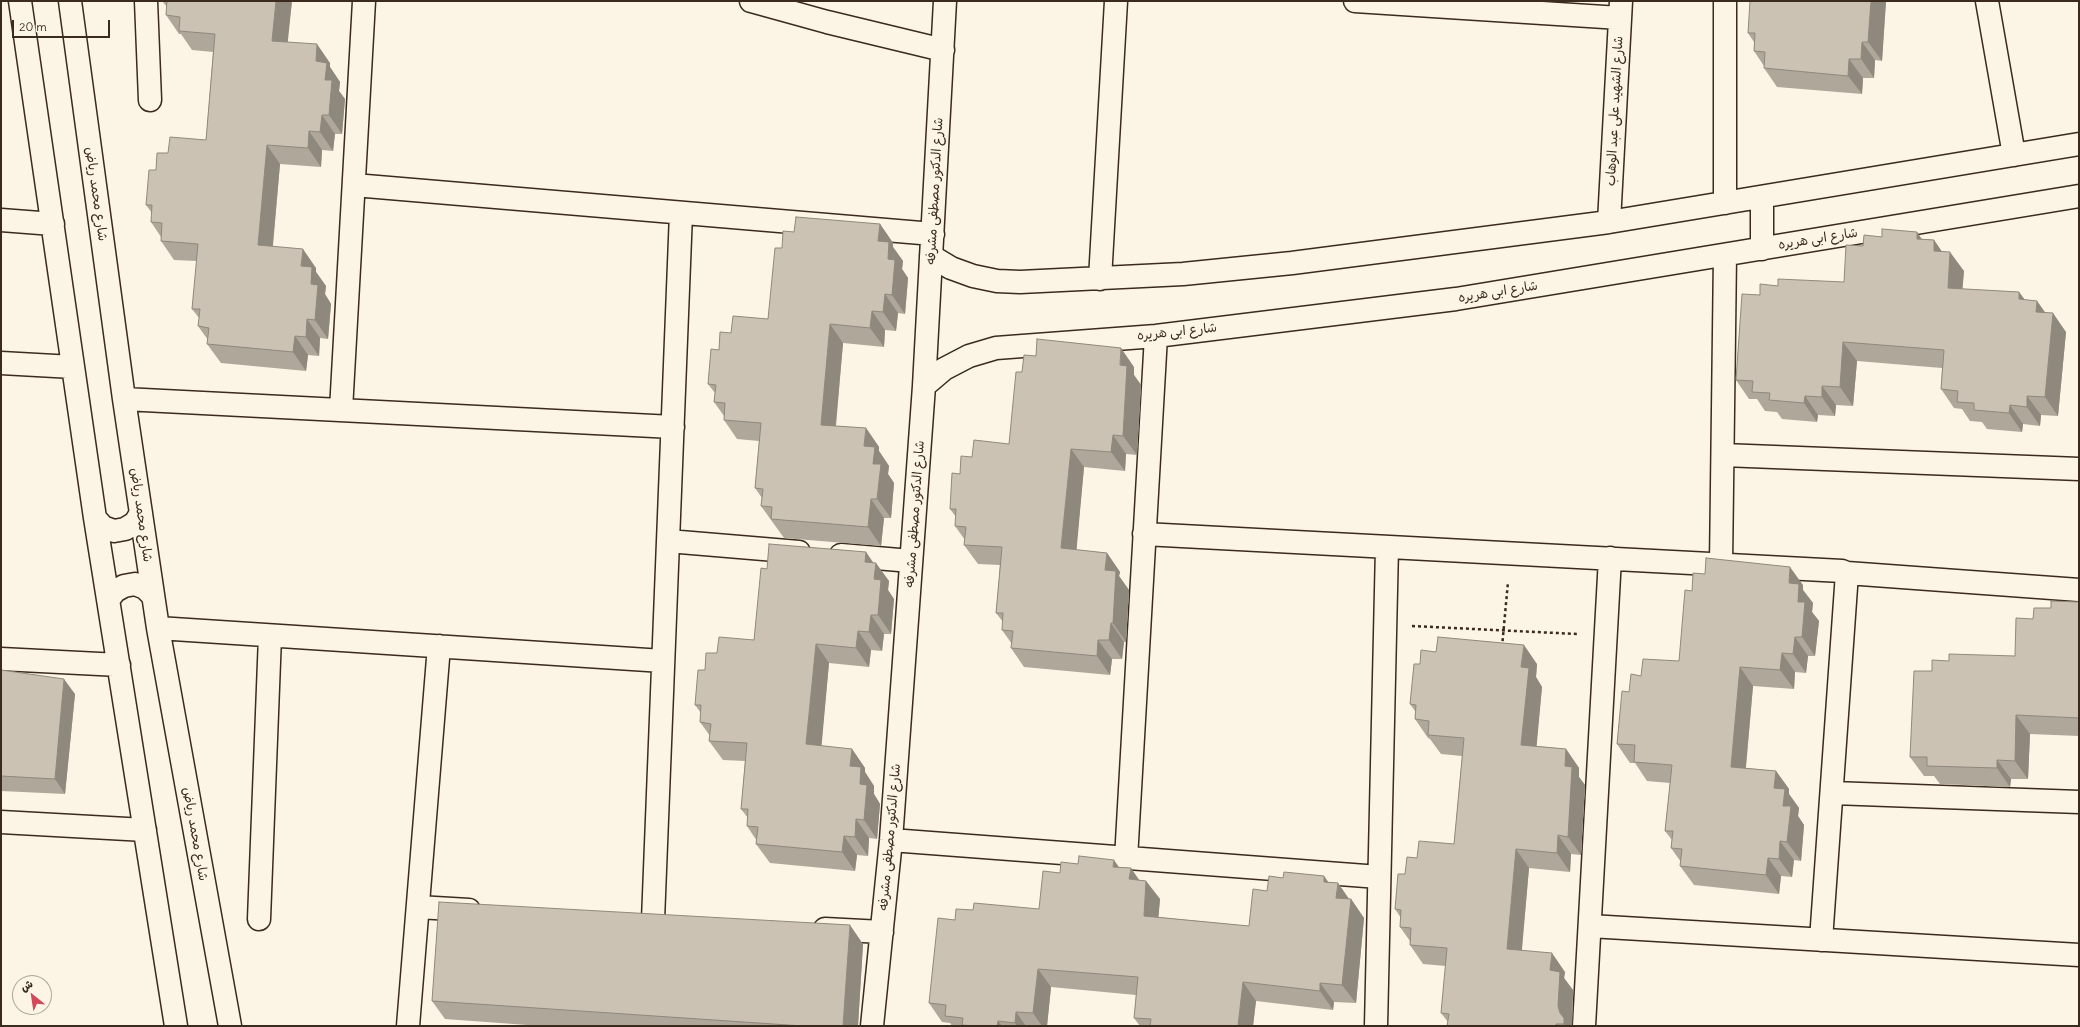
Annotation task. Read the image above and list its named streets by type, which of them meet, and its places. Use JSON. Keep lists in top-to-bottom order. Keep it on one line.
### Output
{"streets":{"street":["شارع الشهيد على عبد الوهاب","شارع الدكتور مصطفى مشرفه","شارع محمد رياض","شارع ابى هريره"]},"crossings":[["شارع الدكتور مصطفى مشرفه","شارع ابى هريره"]],"scale_bar":"20 m","north":"top left"}
